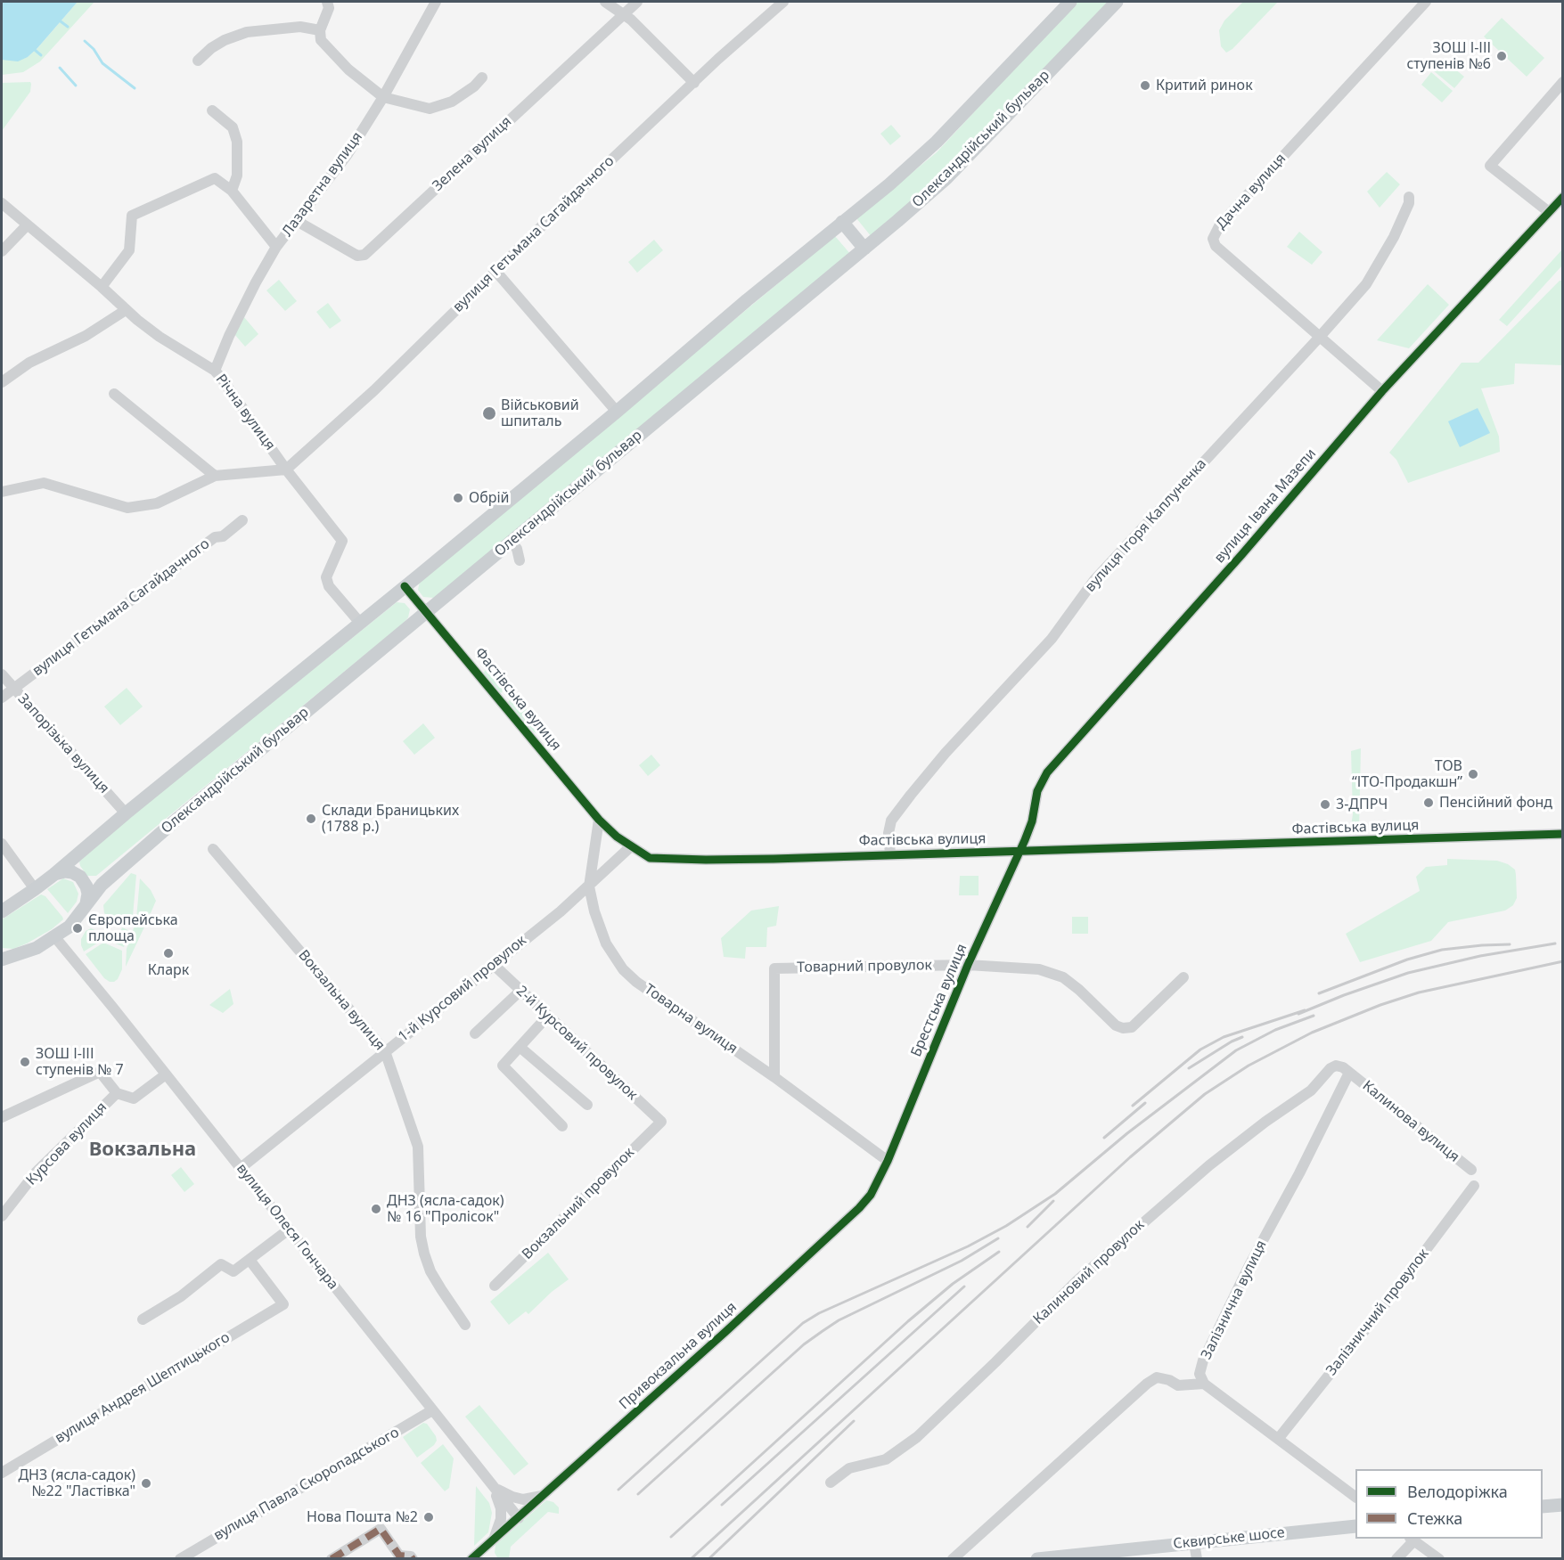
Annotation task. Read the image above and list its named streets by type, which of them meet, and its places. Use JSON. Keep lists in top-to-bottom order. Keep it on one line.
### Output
{"streets":{"main road":["Олександрійський бульвар","Сквирське шосе"],"street":["Зелена вулиця","Лазаретна вулиця","Дачна вулиця","вулиця Гетьмана Сагайдачного","Річна вулиця","вулиця Івана Мазепи","вулиця Ігоря Каплуненка","Фастівська вулиця","Запорізька вулиця","Товарний провулок","1-й Курсовий провулок","Вокзальна вулиця","Брестська вулиця","Товарна вулиця","2-й Курсовий провулок","Калинова вулиця","Курсова вулиця","Вокзальний провулок","вулиця Олеся Гончара","Калиновий провулок","Залізнична вулиця","Залізничний провулок","Привокзальна вулиця","вулиця Андрея Шептицького","вулиця Павла Скоропадського"]},"crossings":[["Олександрійський бульвар","Річна вулиця"],["Олександрійський бульвар","Фастівська вулиця"],["Олександрійський бульвар","Запорізька вулиця"],["Олександрійський бульвар","вулиця Олеся Гончара"],["Зелена вулиця","Лазаретна вулиця"],["Лазаретна вулиця","Річна вулиця"],["Дачна вулиця","вулиця Івана Мазепи"],["Дачна вулиця","вулиця Ігоря Каплуненка"],["вулиця Гетьмана Сагайдачного","Річна вулиця"],["вулиця Гетьмана Сагайдачного","Запорізька вулиця"],["вулиця Івана Мазепи","Фастівська вулиця"],["вулиця Івана Мазепи","Брестська вулиця"],["вулиця Ігоря Каплуненка","Фастівська вулиця"],["Фастівська вулиця","1-й Курсовий провулок"],["Фастівська вулиця","Брестська вулиця"],["Фастівська вулиця","Товарна вулиця"],["Товарний провулок","Брестська вулиця"],["Товарний провулок","Товарна вулиця"],["1-й Курсовий провулок","Вокзальна вулиця"],["1-й Курсовий провулок","Товарна вулиця"],["1-й Курсовий провулок","2-й Курсовий провулок"],["1-й Курсовий провулок","вулиця Олеся Гончара"],["Брестська вулиця","Товарна вулиця"],["Брестська вулиця","Привокзальна вулиця"],["Товарна вулиця","Привокзальна вулиця"],["2-й Курсовий провулок","Вокзальний провулок"],["Калинова вулиця","Калиновий провулок"],["Калинова вулиця","Залізнична вулиця"],["Курсова вулиця","вулиця Олеся Гончара"],["вулиця Олеся Гончара","Привокзальна вулиця"],["вулиця Олеся Гончара","вулиця Павла Скоропадського"],["Калиновий провулок","Залізнична вулиця"]],"districts":["Вокзальна"],"places":["ЗОШ І-ІІІ ступенів №6","Критий ринок","Військовий шпиталь","Обрій","ТОВ “ІТО-Продакшн”","Пенсійний фонд","3-ДПРЧ","Склади Браницьких (1788 р.)","Європейська площа","Кларк","ЗОШ І-ІІІ ступенів № 7","ДНЗ (ясла-садок) № 16 \"Пролісок\"","ДНЗ (ясла-садок) №22 \"Ластівка\"","Нова Пошта №2"],"legend":["Велодоріжка","Стежка"]}
